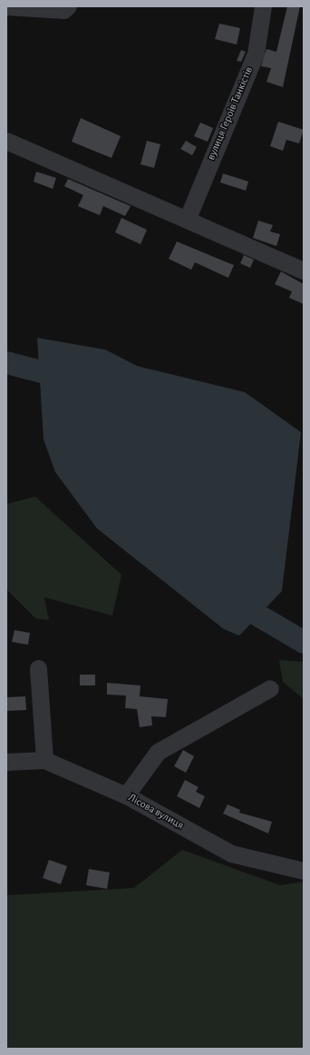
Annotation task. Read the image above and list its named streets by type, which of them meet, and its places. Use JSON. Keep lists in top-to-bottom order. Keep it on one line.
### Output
{"streets":{"street":["вулиця Героїв Танкістів","Лісова вулиця"]}}
